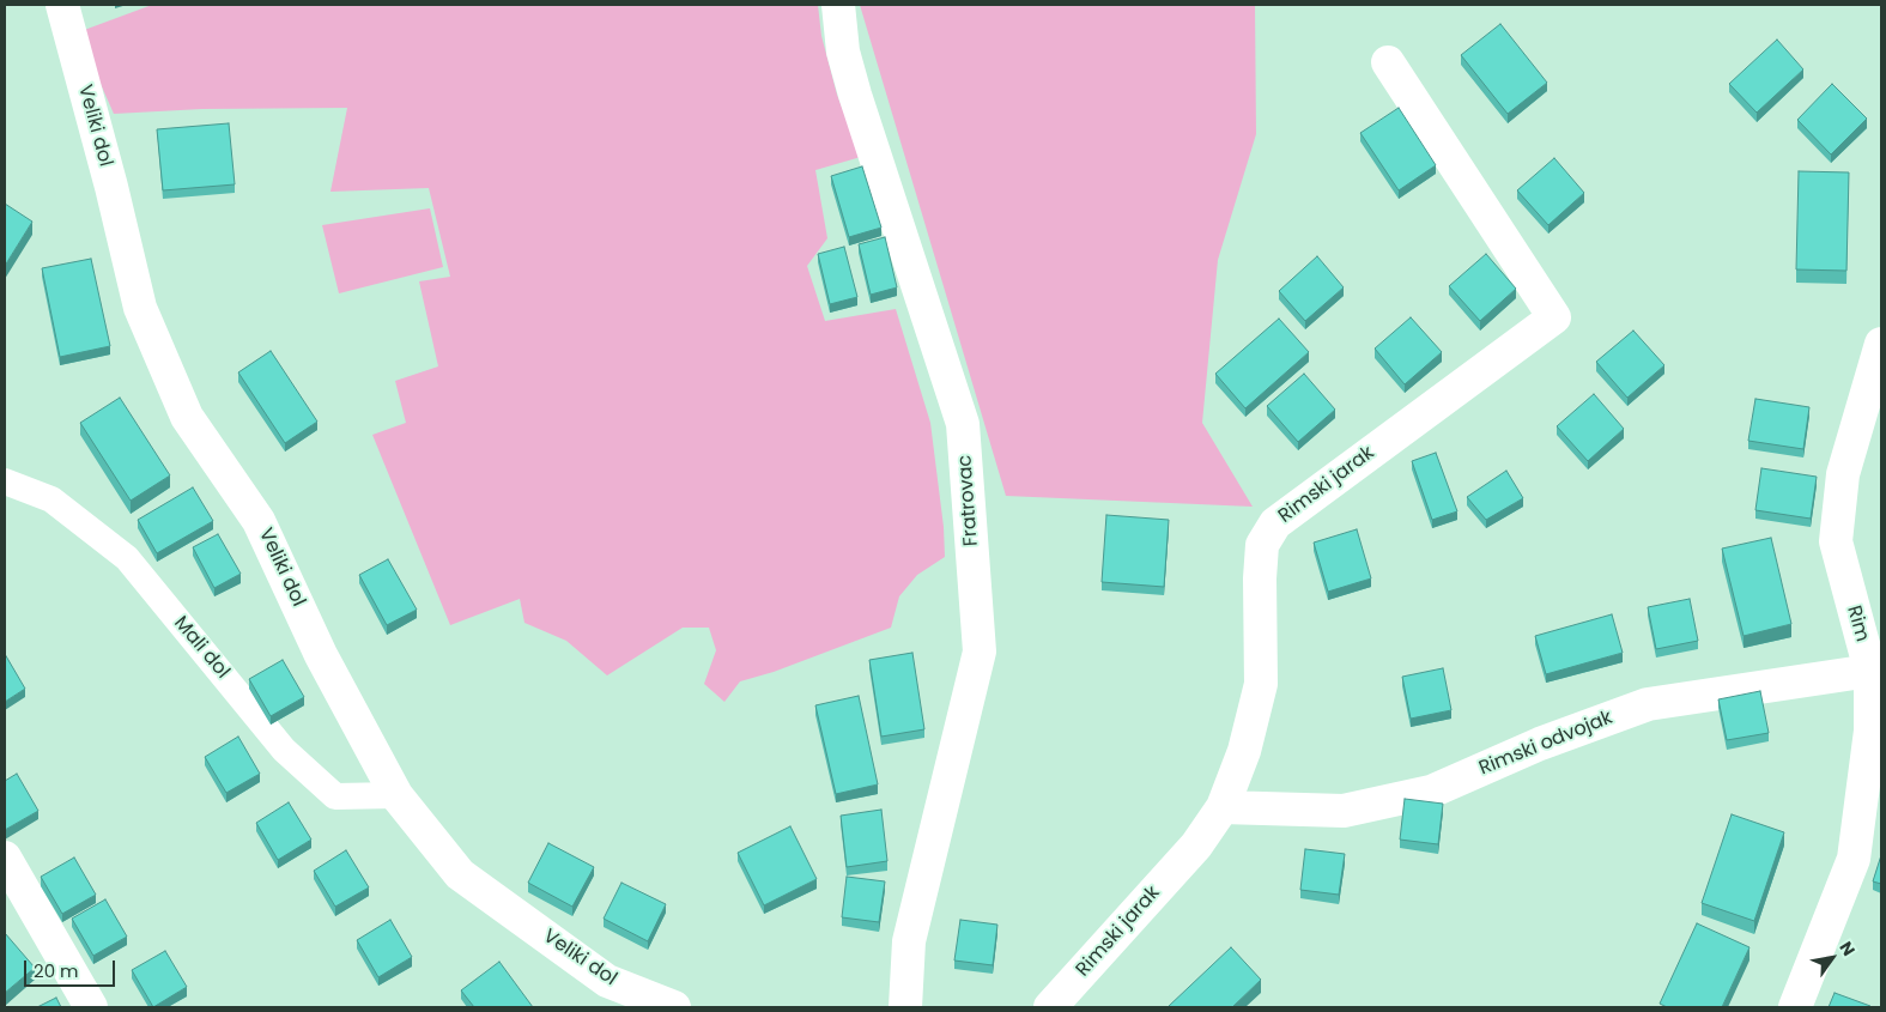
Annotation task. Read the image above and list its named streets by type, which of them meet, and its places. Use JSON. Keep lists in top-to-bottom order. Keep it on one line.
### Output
{"streets":{"street":["Veliki dol","Rimski jarak","Fratrovac","Rim","Mali dol","Rimski odvojak"]},"crossings":[["Veliki dol","Mali dol"],["Rimski jarak","Rimski odvojak"],["Rim","Rimski odvojak"]],"scale_bar":"20 m","north":"top right"}
